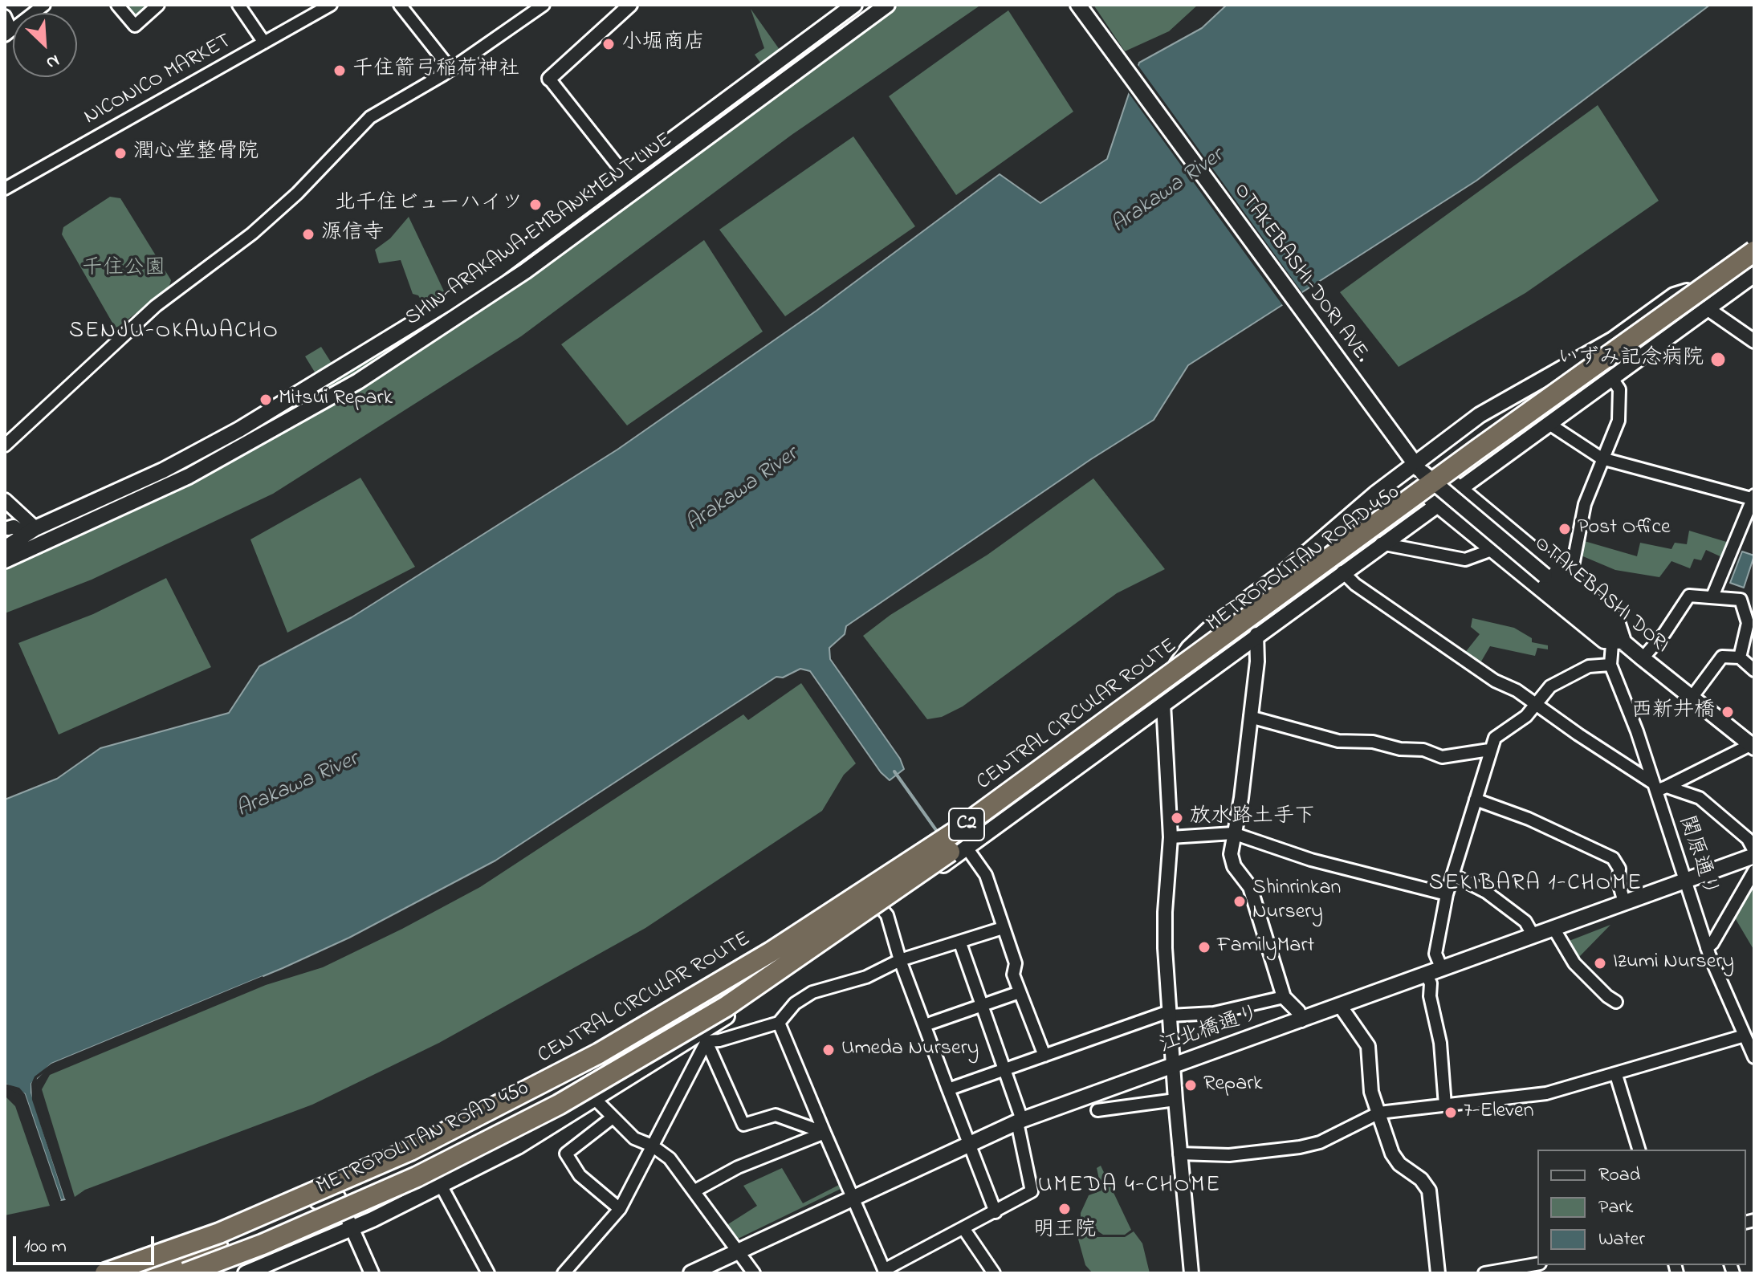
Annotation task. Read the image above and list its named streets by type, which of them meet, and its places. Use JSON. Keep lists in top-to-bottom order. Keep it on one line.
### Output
{"streets":{"highway":["CENTRAL CIRCULAR ROUTE","C2"],"main road":["SHIN-ARAKAWA EMBANKMENT LINE","OTAKEBASHI-DORI AVE.","METROPOLITAN ROAD 450","OTAKEBASHI DORI","江北橋通り"],"street":["NICONICO MARKET","関原通り"]},"crossings":[["OTAKEBASHI-DORI AVE.","OTAKEBASHI DORI"],["関原通り","江北橋通り"]],"districts":["SENJU-OKAWACHO","SEKIBARA 1-CHOME","UMEDA 4-CHOME"],"water":["Arakawa River"],"parks":["千住公園"],"places":["小堀商店","千住箭弓稲荷神社","潤心堂整骨院","北千住ビューハイツ","源信寺","いずみ記念病院","Mitsui Repark","Post Office","西新井橋","放水路土手下","Shinrinkan Nursery","FamilyMart","Izumi Nursery","Umeda Nursery","Repark","7-Eleven","明王院"],"legend":["Road","Park","Water"],"scale_bar":"100 m","north":"bottom right"}
